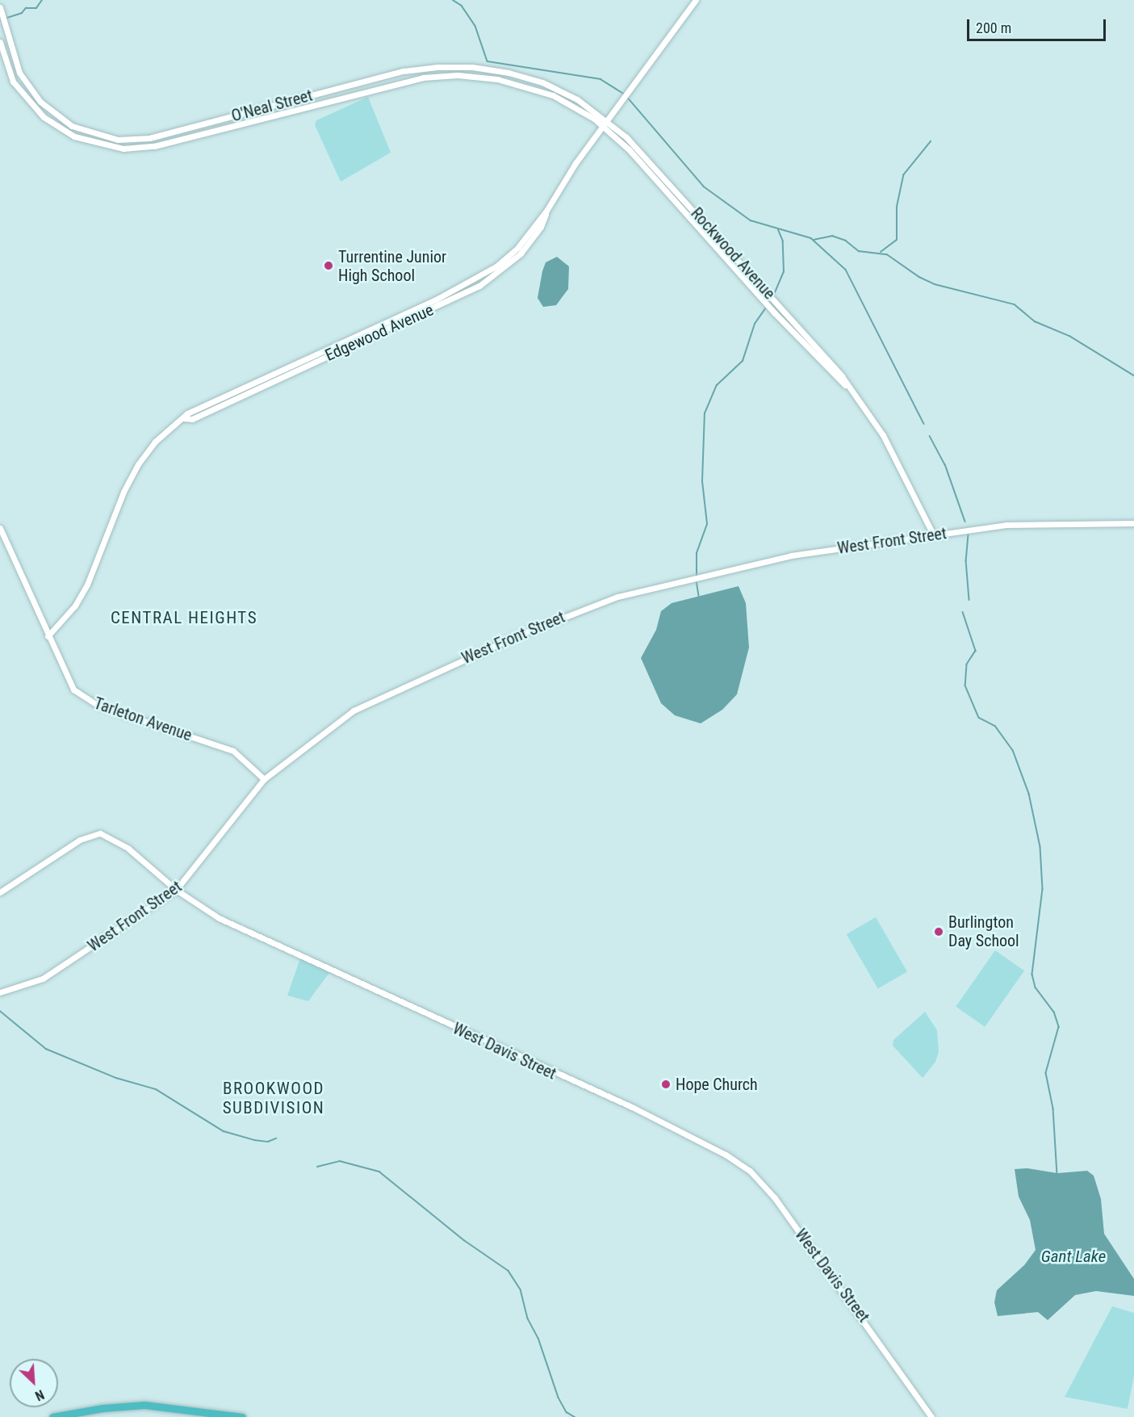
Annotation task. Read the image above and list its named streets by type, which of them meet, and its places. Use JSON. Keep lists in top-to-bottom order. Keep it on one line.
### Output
{"streets":{"street":["O'Neal Street","Rockwood Avenue","Edgewood Avenue","West Front Street","Tarleton Avenue","West Davis Street"]},"crossings":[["O'Neal Street","Rockwood Avenue"],["O'Neal Street","Edgewood Avenue"],["Rockwood Avenue","Edgewood Avenue"],["Rockwood Avenue","West Front Street"],["Edgewood Avenue","Tarleton Avenue"],["West Front Street","Tarleton Avenue"],["West Front Street","West Davis Street"]],"districts":["CENTRAL HEIGHTS","BROOKWOOD SUBDIVISION"],"water":["Gant Lake"],"places":["Turrentine Junior High School","Burlington Day School","Hope Church"],"scale_bar":"200 m","north":"bottom right"}
